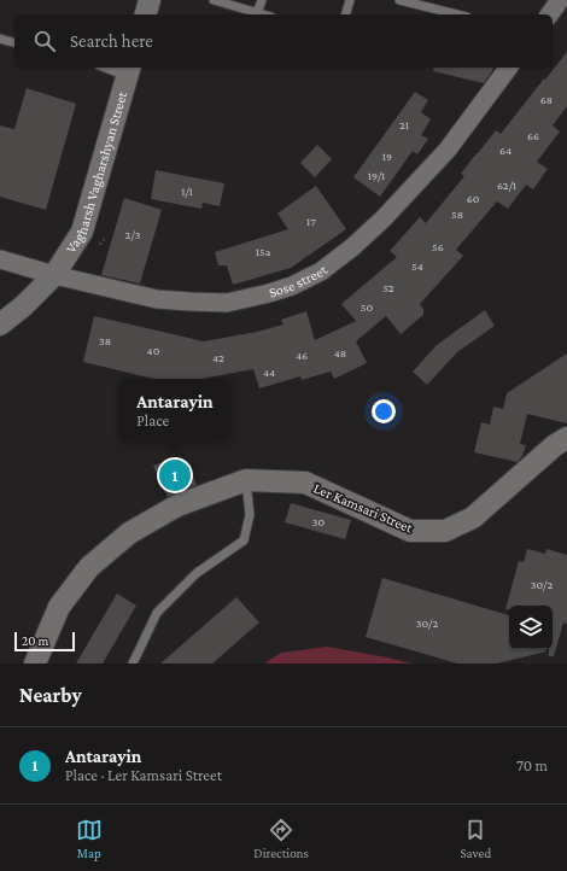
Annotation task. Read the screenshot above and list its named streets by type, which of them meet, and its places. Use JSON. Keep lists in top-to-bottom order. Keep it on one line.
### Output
{"streets":{"street":["Vagharsh Vagharshyan Street","Sose street","Ler Kamsari Street"]},"crossings":[["Vagharsh Vagharshyan Street","Sose street"]],"house_numbers":["68","21","66","64","19","19/1","62/1","1/1","60","58","17","2/3","56","15a","54","52","50","38","40","48","46","42","44","30","30/2","30/2"],"scale_bar":"20 m","page":{"search":"Search here","popup":["Antarayin","Place"],"pins":"1","scale":"20 m","heading":"Nearby","list":[{"mark":"1","name":"Antarayin","note":"Place · Ler Kamsari Street","value":"70 m"}],"nav":["Map","Directions","Saved"]}}
